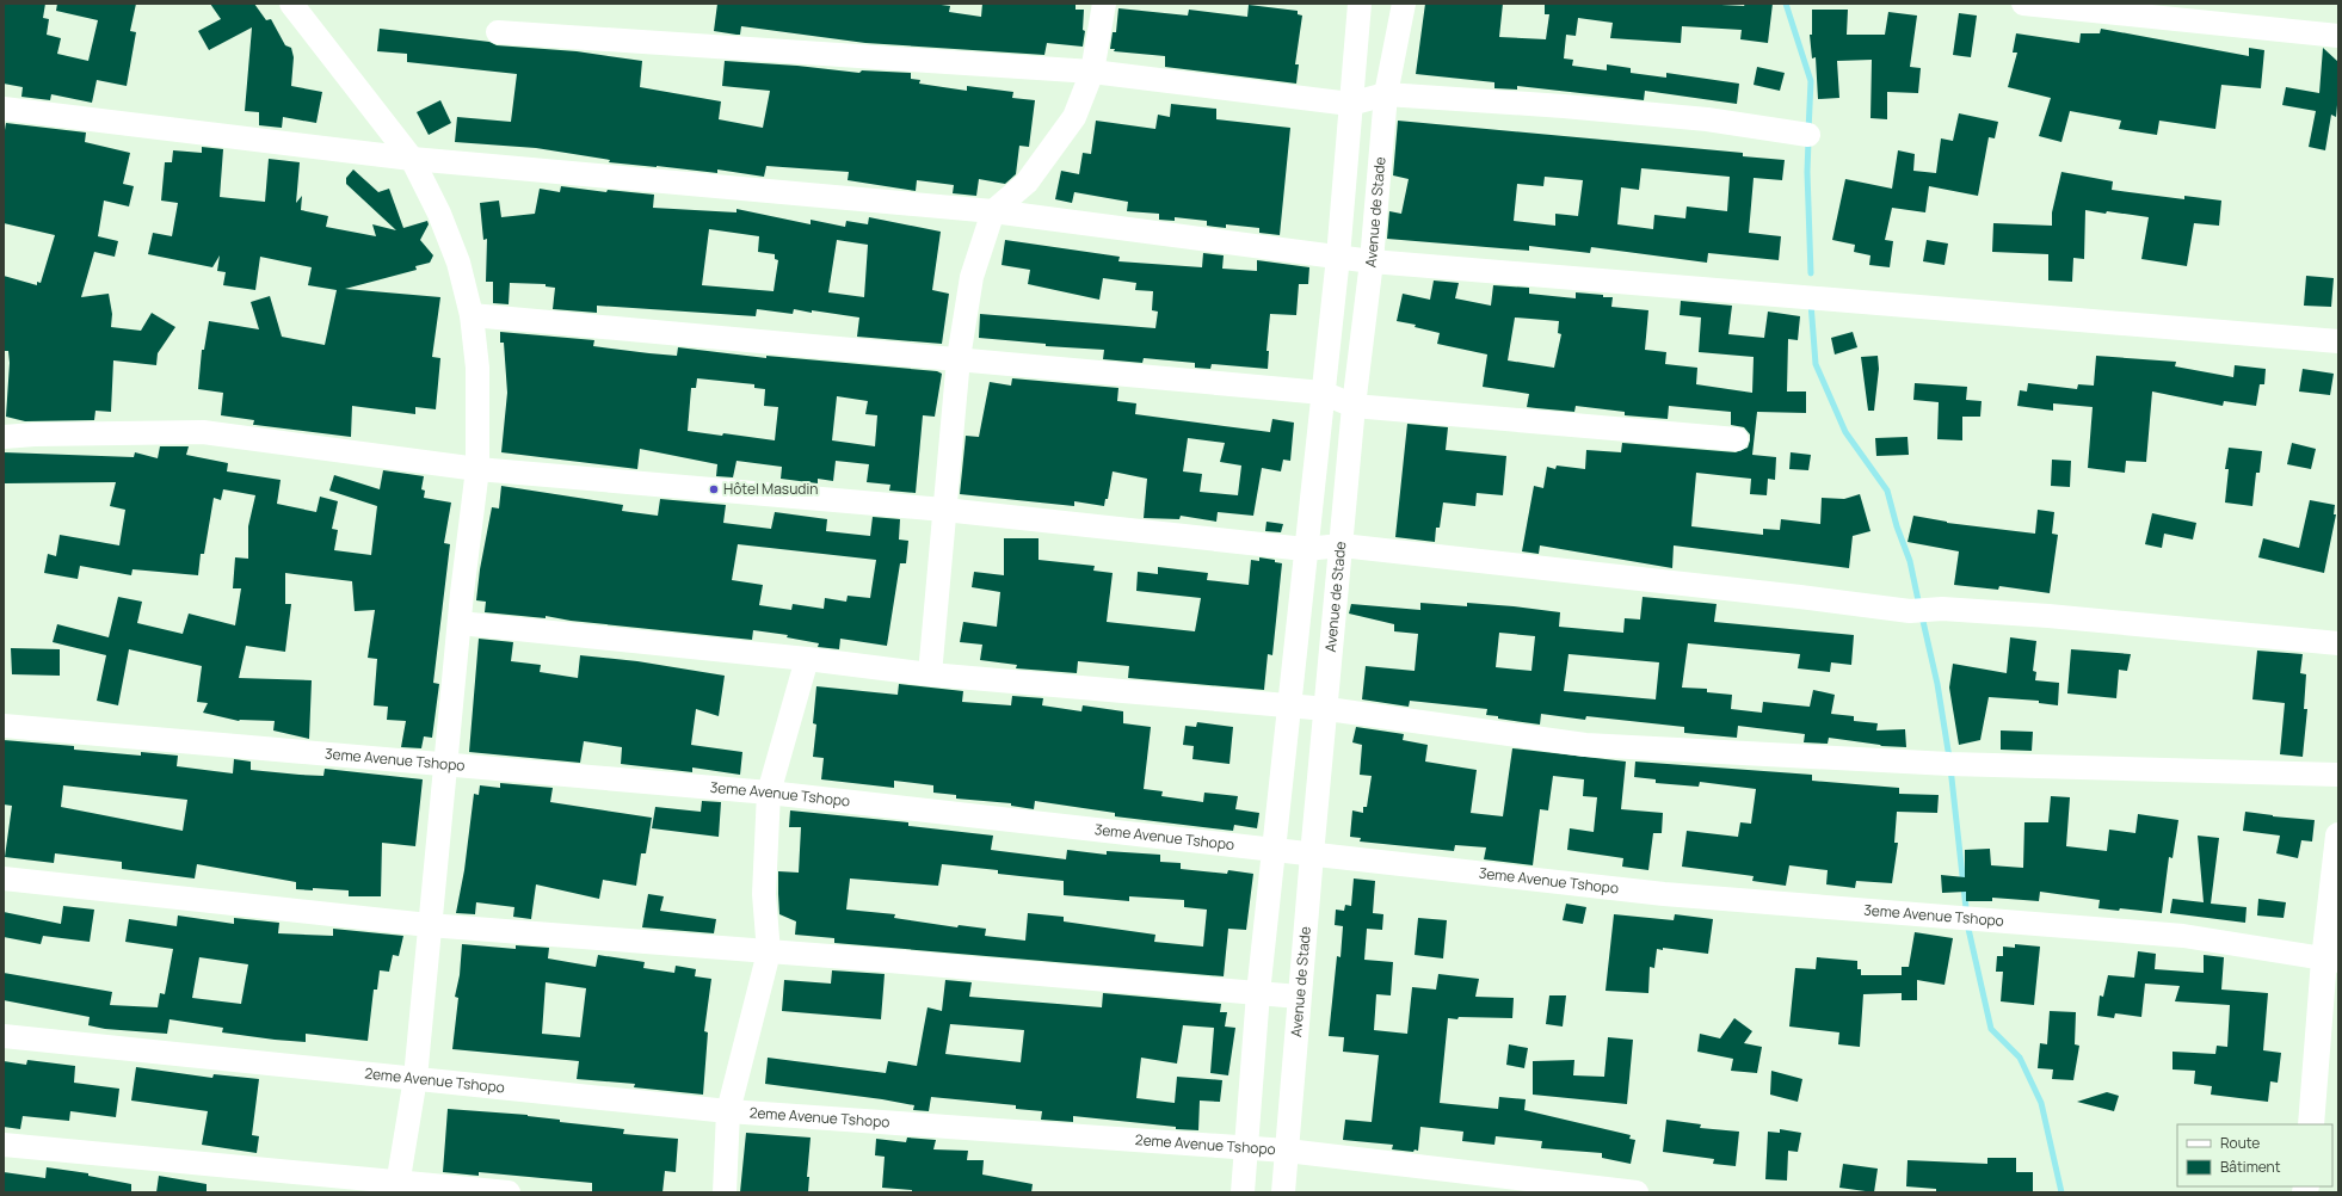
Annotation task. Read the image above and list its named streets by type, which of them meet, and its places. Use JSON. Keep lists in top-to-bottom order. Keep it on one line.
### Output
{"streets":{"street":["Avenue de Stade","3eme Avenue Tshopo","2eme Avenue Tshopo"]},"crossings":[["Avenue de Stade","3eme Avenue Tshopo"],["Avenue de Stade","2eme Avenue Tshopo"]],"places":["Hôtel Masudin"],"legend":["Route","Bâtiment"]}
